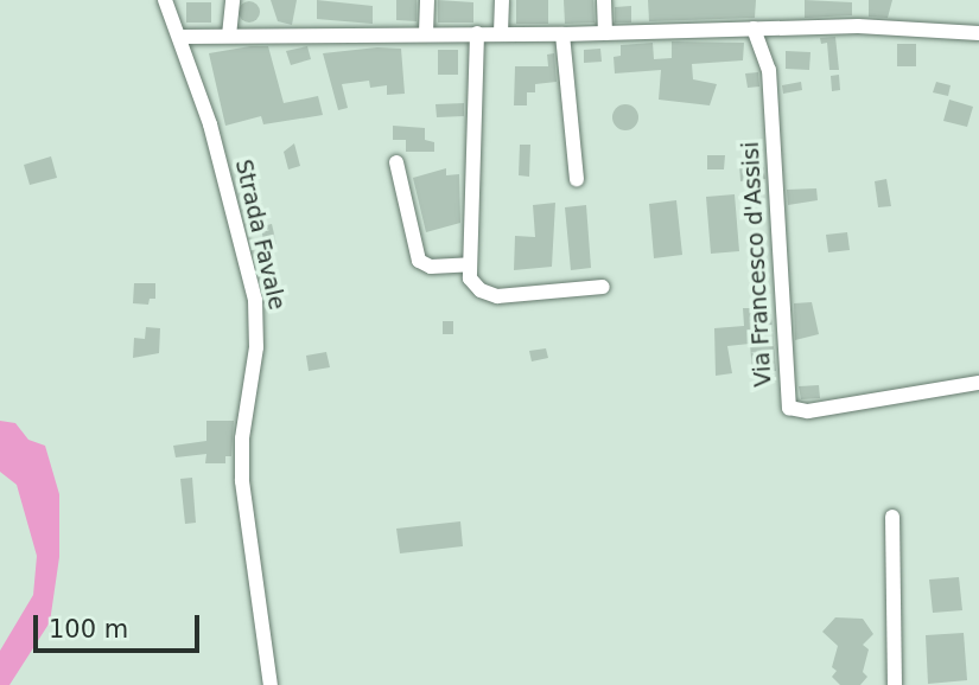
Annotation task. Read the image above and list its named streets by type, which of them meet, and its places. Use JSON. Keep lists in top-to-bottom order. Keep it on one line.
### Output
{"streets":{"street":["Strada Favale","Via Francesco d'Assisi"]},"scale_bar":"100 m"}
